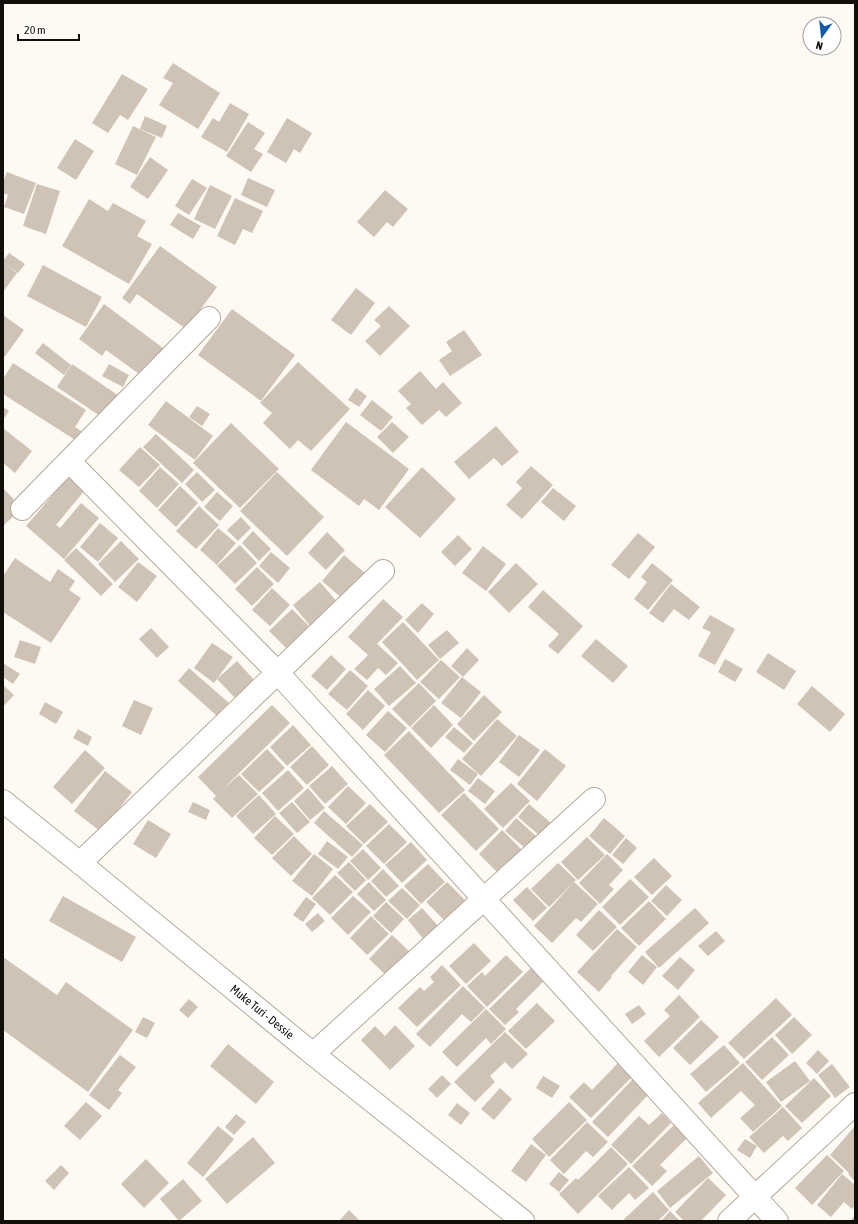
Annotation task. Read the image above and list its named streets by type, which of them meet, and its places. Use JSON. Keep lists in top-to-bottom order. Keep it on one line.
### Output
{"streets":{"street":["Muke Turi - Dessie"]},"scale_bar":"20 m","north":"bottom"}
